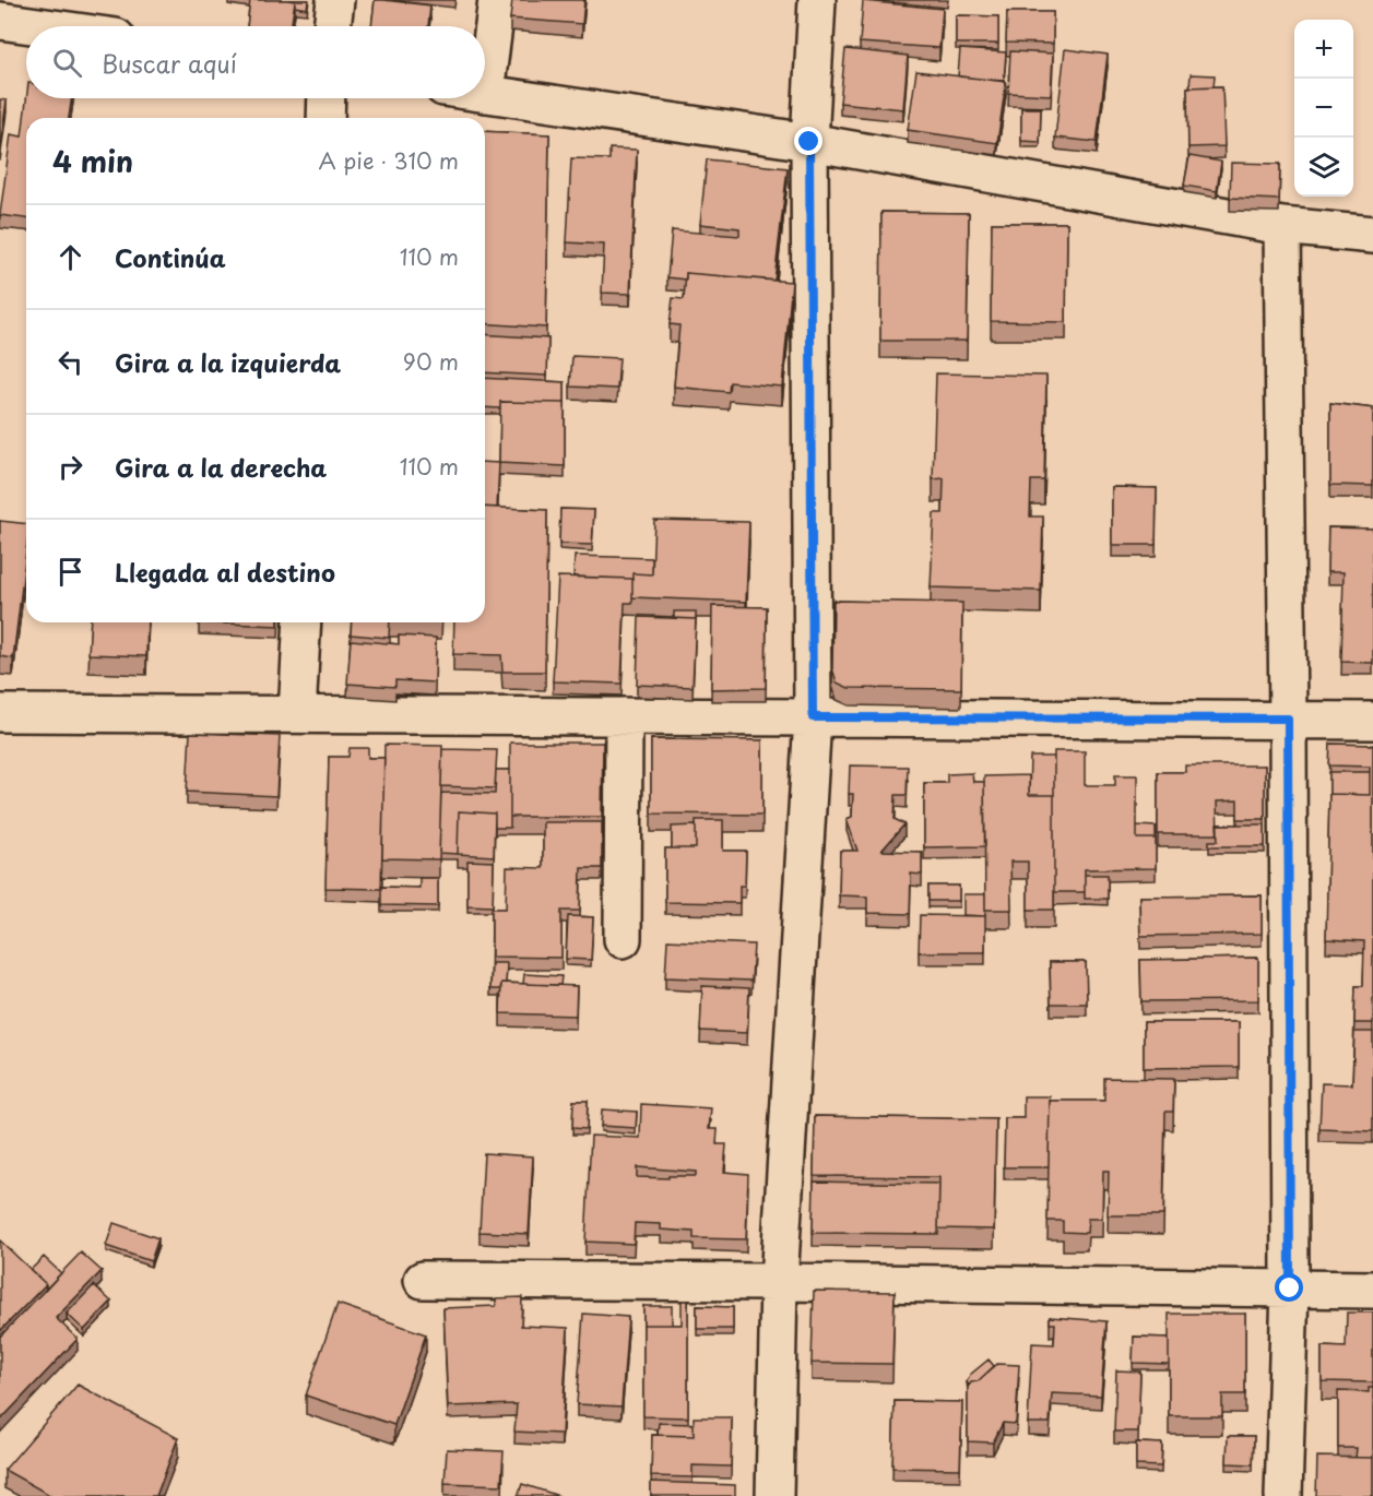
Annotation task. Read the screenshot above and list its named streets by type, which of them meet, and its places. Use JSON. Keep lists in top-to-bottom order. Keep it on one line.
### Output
{"page":{"map_buttons":["+","−"],"search":"Buscar aquí","heading":["4 min","A pie · 310 m"],"list":[["Continúa","110 m"],["Gira a la izquierda","90 m"],["Gira a la derecha","110 m"],"Llegada al destino"]}}
